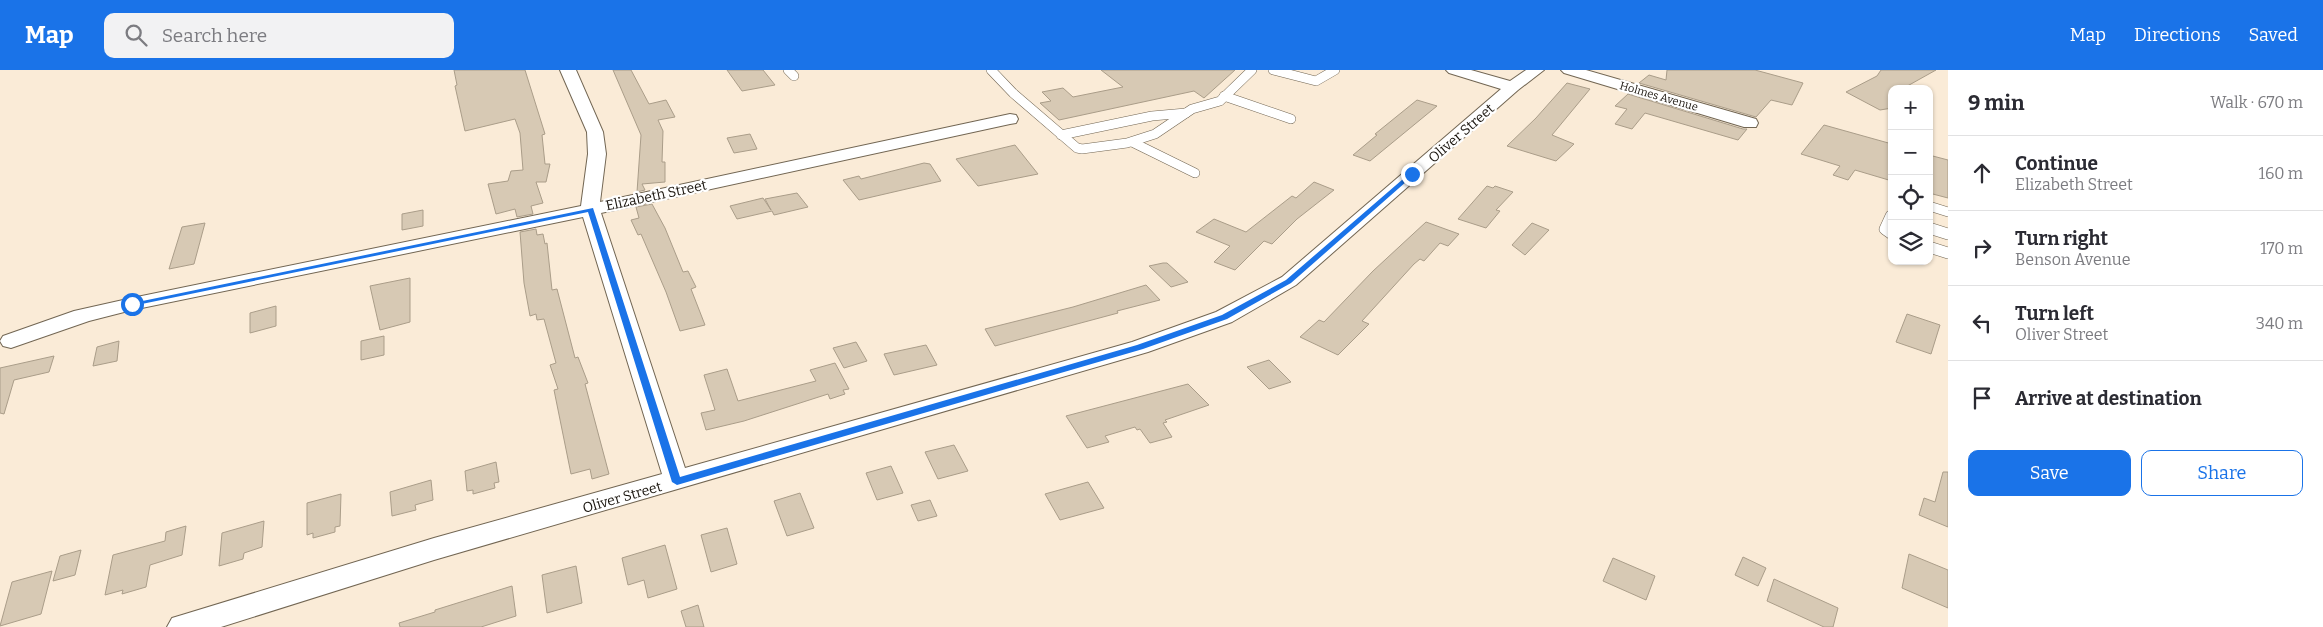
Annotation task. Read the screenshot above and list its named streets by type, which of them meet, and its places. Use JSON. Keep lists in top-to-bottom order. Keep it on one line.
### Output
{"streets":{"street":["Holmes Avenue","Oliver Street","Elizabeth Street"]},"page":{"header":"Map","search":"Search here","nav":["Map","Directions","Saved"],"heading":["9 min","Walk · 670 m"],"map_buttons":["+","−"],"list":[["Continue","Elizabeth Street","160 m"],["Turn right","Benson Avenue","170 m"],["Turn left","Oliver Street","340 m"],"Arrive at destination"],"buttons":["Save","Share"]}}
